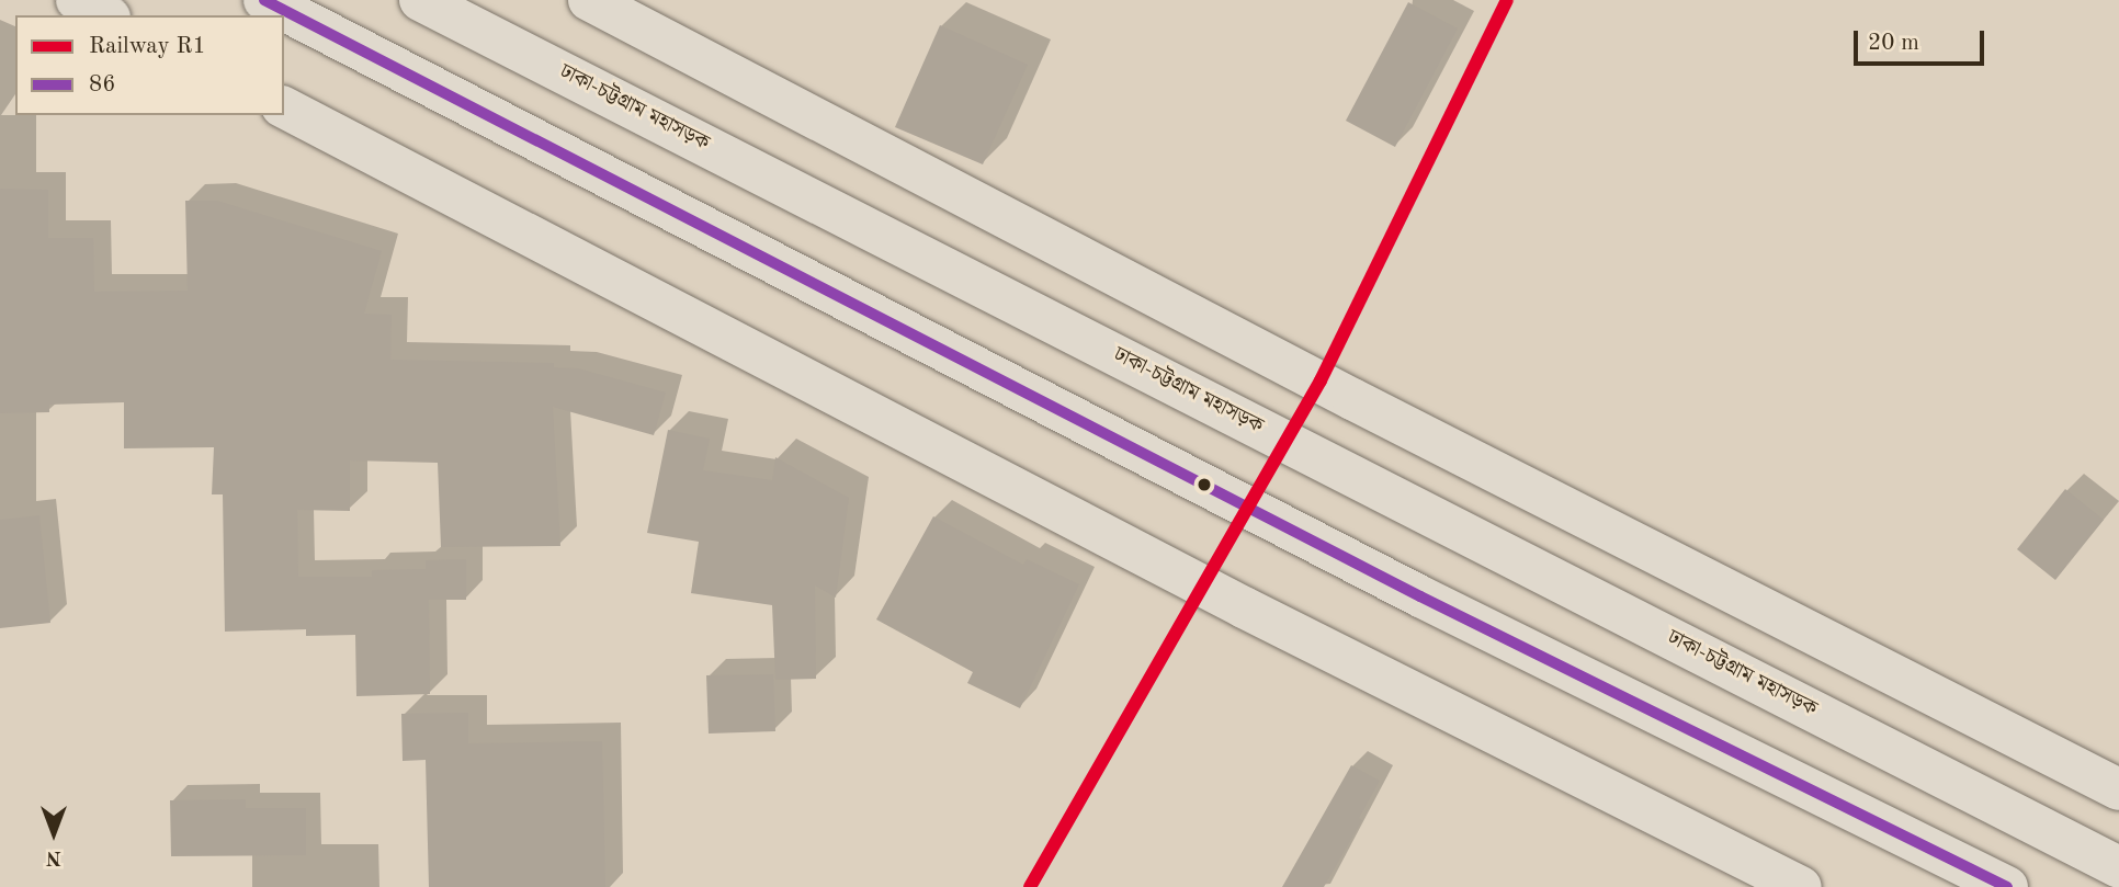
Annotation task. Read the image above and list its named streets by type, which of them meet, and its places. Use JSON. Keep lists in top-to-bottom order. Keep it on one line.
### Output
{"streets":{"highway":["ঢাকা-চট্টগ্রাম মহাসড়ক"]},"lines":["rail line R1","transit line 86"],"legend":["Railway R1","86"],"scale_bar":"20 m","north":"bottom"}
